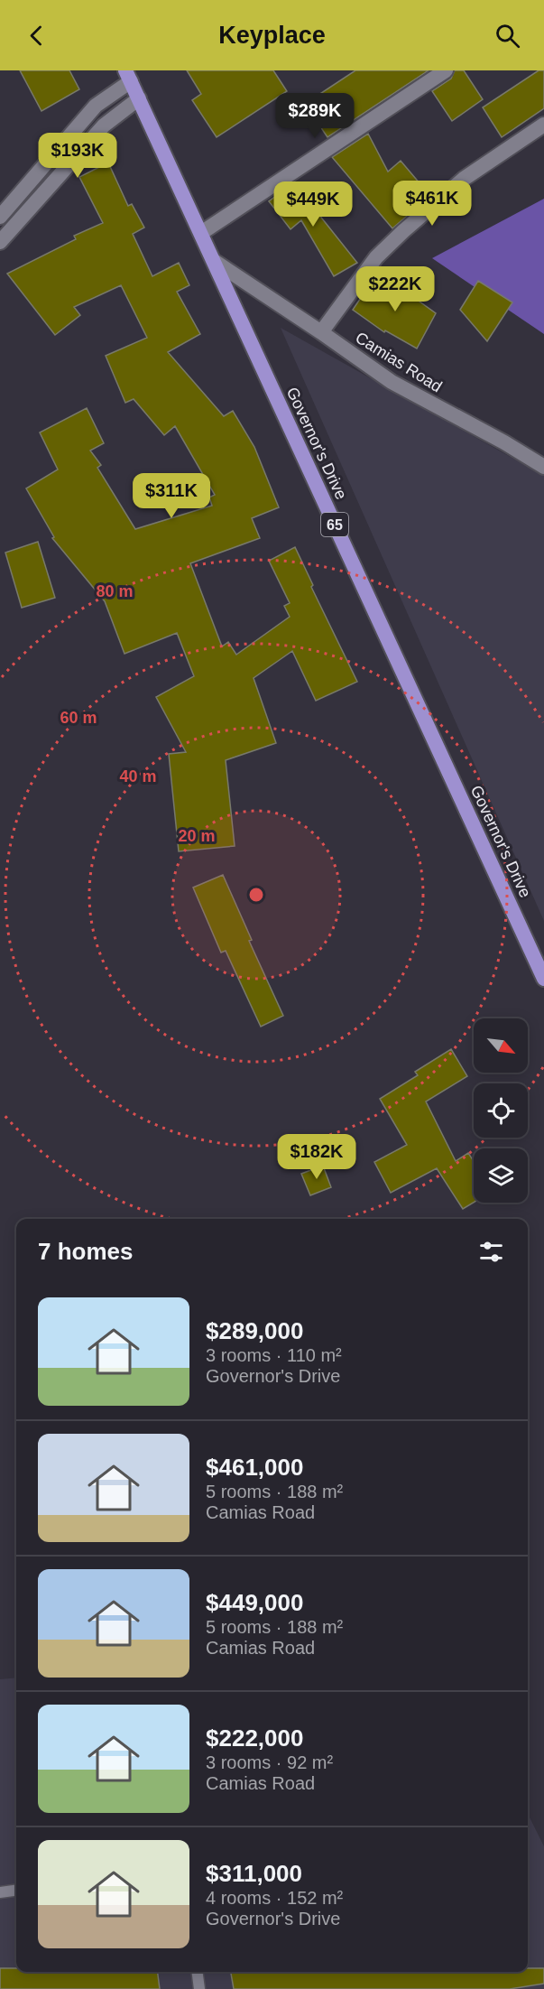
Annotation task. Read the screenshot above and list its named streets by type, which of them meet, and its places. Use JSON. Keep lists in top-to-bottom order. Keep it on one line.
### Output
{"streets":{"highway":["Governor's Drive","65"],"street":["Camias Road"]},"crossings":[["Camias Road","Governor's Drive"]],"north":"bottom right","page":{"header":"Keyplace","price":["$289K","$193K","$461K","$449K","$222K","$311K","$182K"],"heading":"7 homes","list":[{"name":"$289,000","note":"3 rooms · 110 m² · Governor's Drive"},{"name":"$461,000","note":"5 rooms · 188 m² · Camias Road"},{"name":"$449,000","note":"5 rooms · 188 m² · Camias Road"},{"name":"$222,000","note":"3 rooms · 92 m² · Camias Road"},{"name":"$311,000","note":"4 rooms · 152 m² · Governor's Drive"}]},"rings":["80 m","60 m","40 m","20 m"]}
